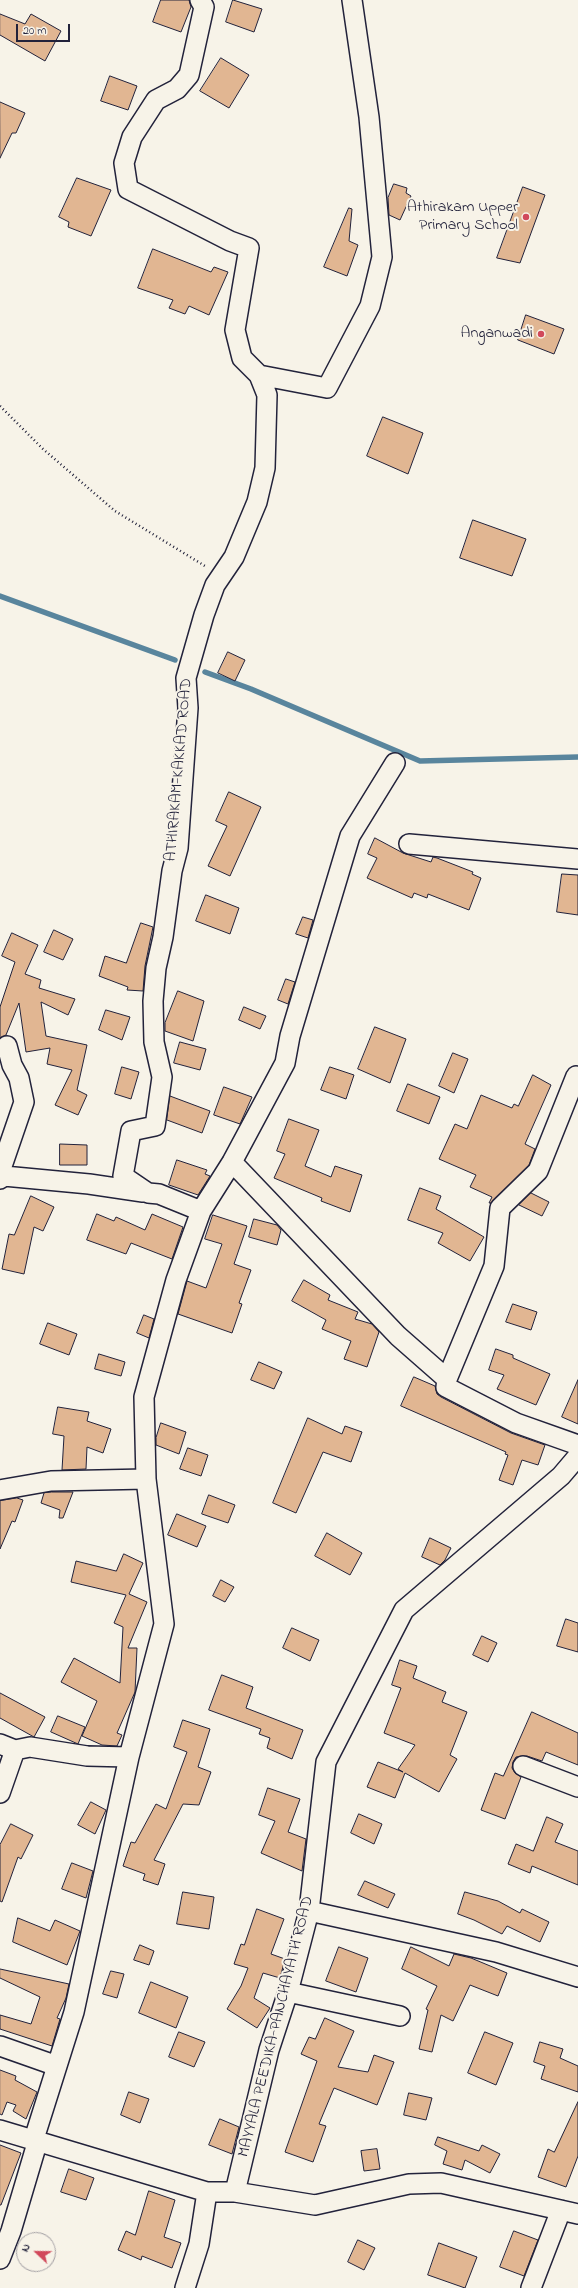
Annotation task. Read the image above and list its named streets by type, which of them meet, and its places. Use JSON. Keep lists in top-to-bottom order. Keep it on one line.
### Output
{"streets":{"street":["ATHIRAKAM-KAKKAD ROAD","MAYYALA PEEDIKA-PANCHAYATH ROAD"]},"places":["Athirakam Upper Primary School","Anganwadi"],"scale_bar":"20 m","north":"left"}
